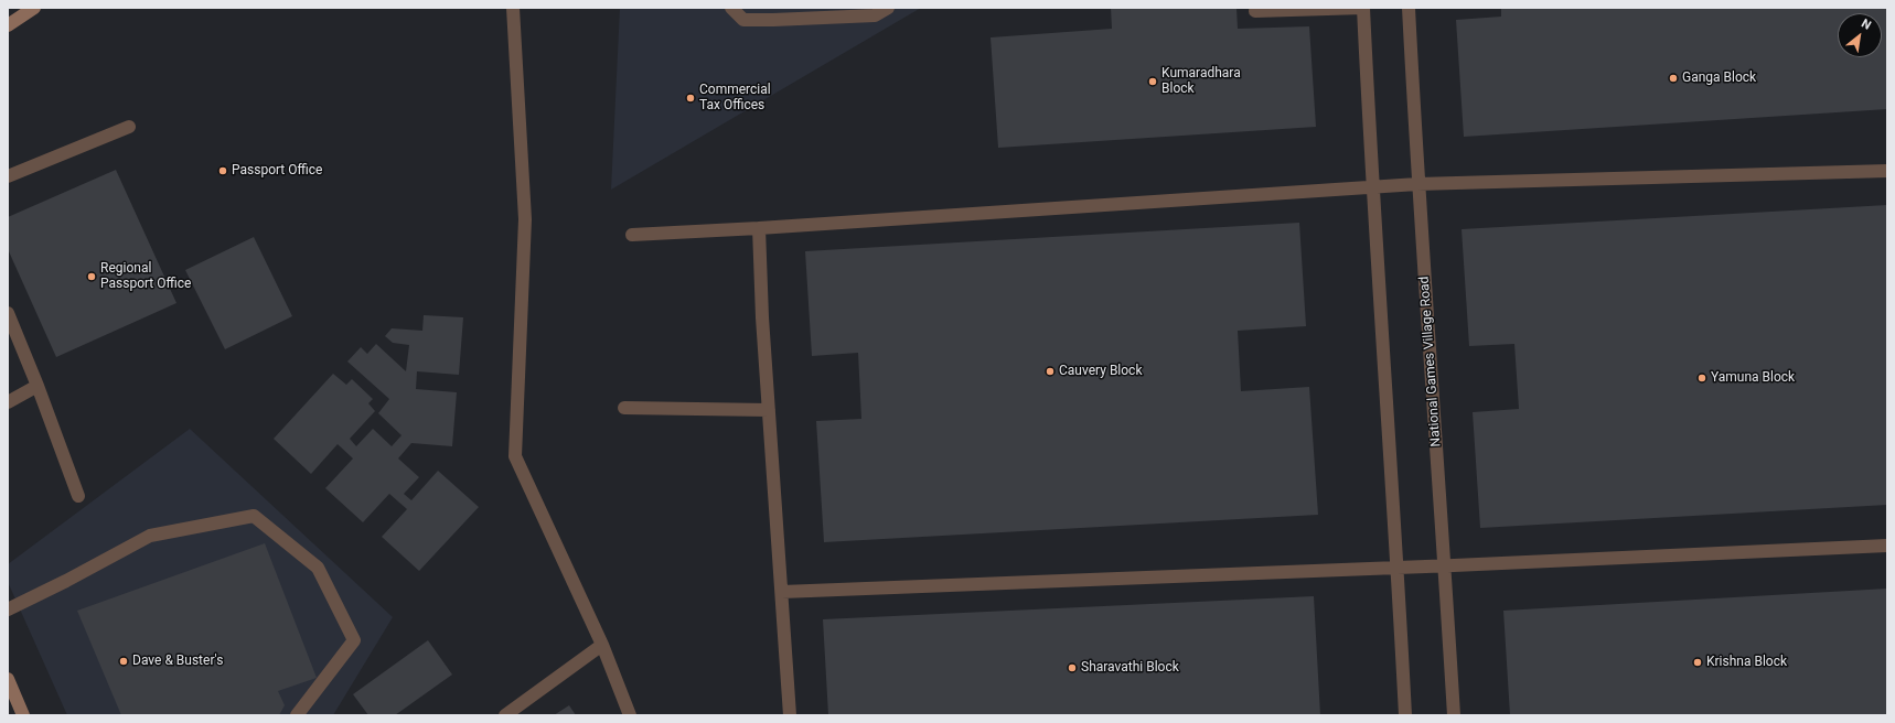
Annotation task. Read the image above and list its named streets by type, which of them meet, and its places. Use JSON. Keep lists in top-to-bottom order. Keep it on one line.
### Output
{"streets":{"street":["National Games Village Road"]},"places":["Ganga Block","Kumaradhara Block","Commercial Tax Offices","Passport Office","Regional Passport Office","Cauvery Block","Yamuna Block","Dave & Buster's","Krishna Block","Sharavathi Block"],"north":"top right"}
